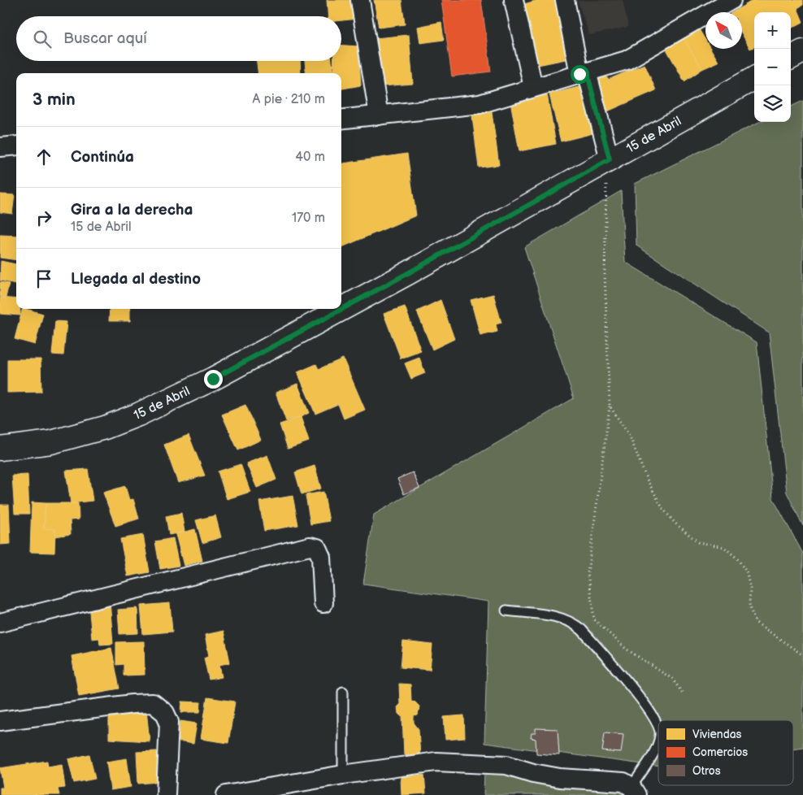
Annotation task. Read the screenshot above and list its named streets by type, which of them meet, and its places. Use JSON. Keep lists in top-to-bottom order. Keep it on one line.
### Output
{"streets":{"main road":["15 de Abril"]},"legend":["Viviendas","Comercios","Otros"],"north":"top left","page":{"map_buttons":["+","−"],"search":"Buscar aquí","heading":["3 min","A pie · 210 m"],"list":[["Continúa","40 m"],["Gira a la derecha","15 de Abril","170 m"],"Llegada al destino"]}}
